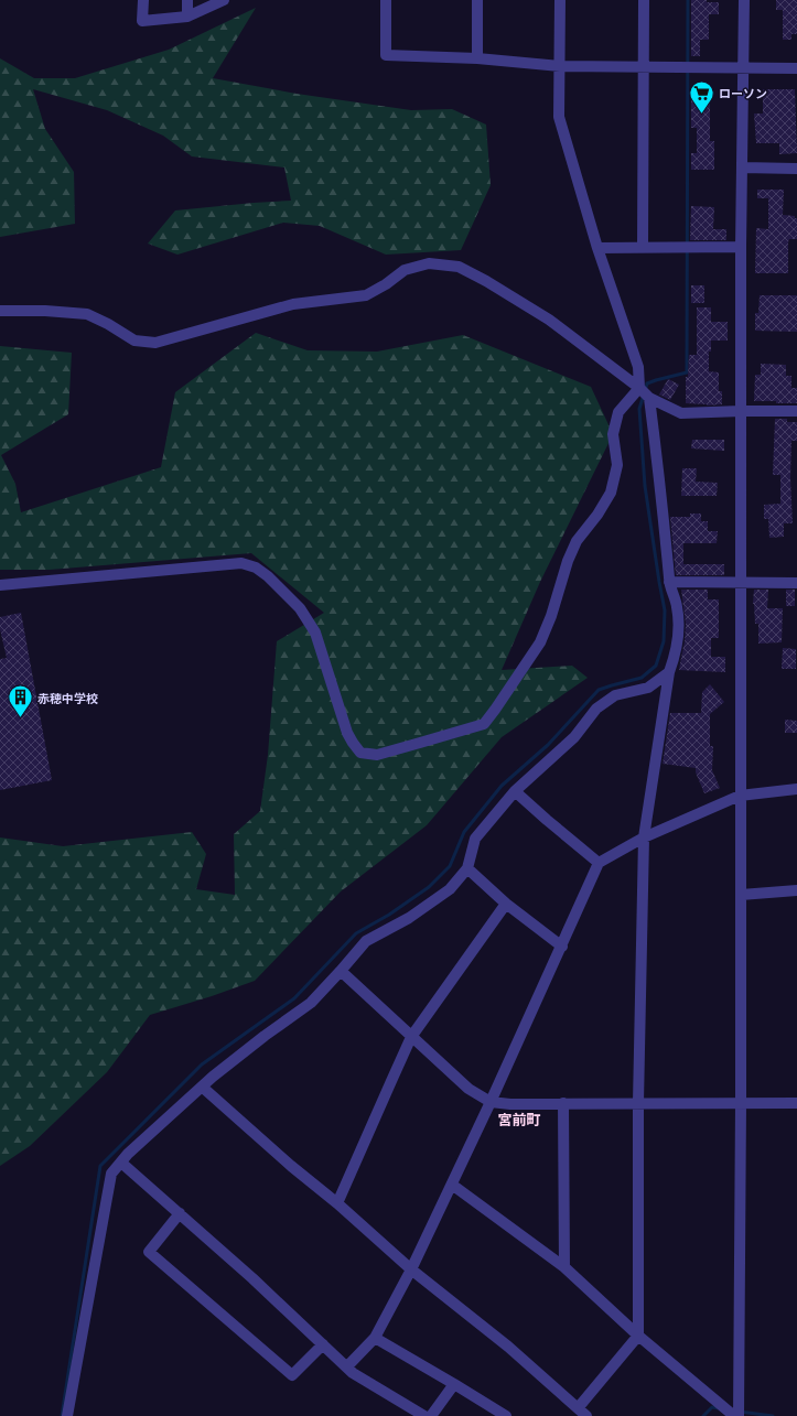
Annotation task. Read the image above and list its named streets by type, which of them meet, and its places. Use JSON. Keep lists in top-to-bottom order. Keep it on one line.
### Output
{"districts":["宮前町"],"places":{"supermarket":["ローソン"],"building":["赤穂中学校"]}}
